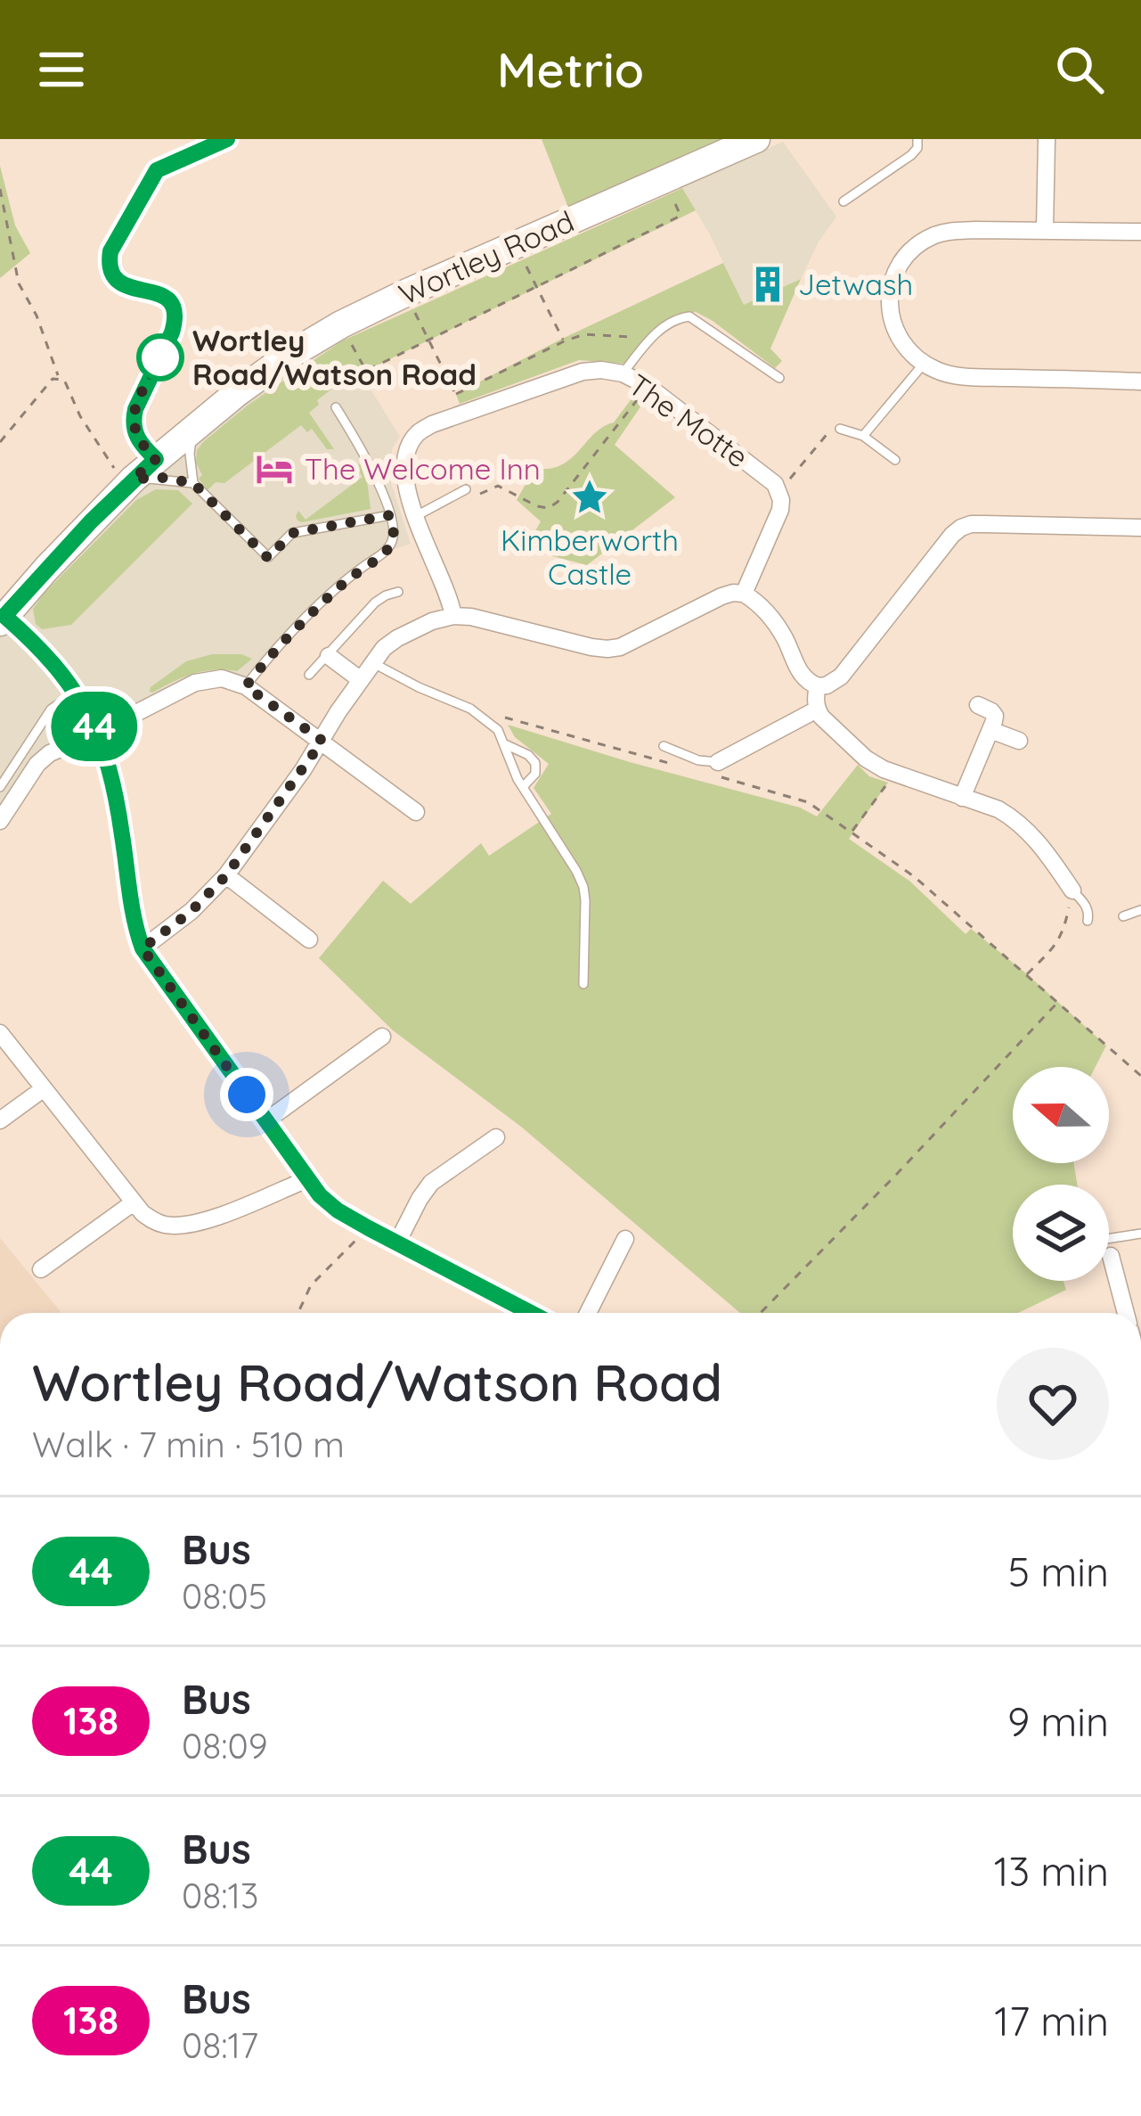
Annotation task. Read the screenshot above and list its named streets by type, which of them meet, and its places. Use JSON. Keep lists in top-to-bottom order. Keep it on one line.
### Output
{"streets":{"main road":["Wortley Road"],"street":["The Motte"]},"places":{"building":["Jetwash"],"other":["Wortley Road/Watson Road"],"hotel":["The Welcome Inn"],"place":["Kimberworth Castle"]},"lines":["bus line 44"],"north":"left","page":{"header":"Metrio","on_map":"44","heading":["Wortley Road/Watson Road","Walk · 7 min · 510 m"],"list":[{"mark":"44","name":"Bus","note":"08:05","value":"5 min"},{"mark":"138","name":"Bus","note":"08:09","value":"9 min"},{"mark":"44","name":"Bus","note":"08:13","value":"13 min"},{"mark":"138","name":"Bus","note":"08:17","value":"17 min"}]}}
